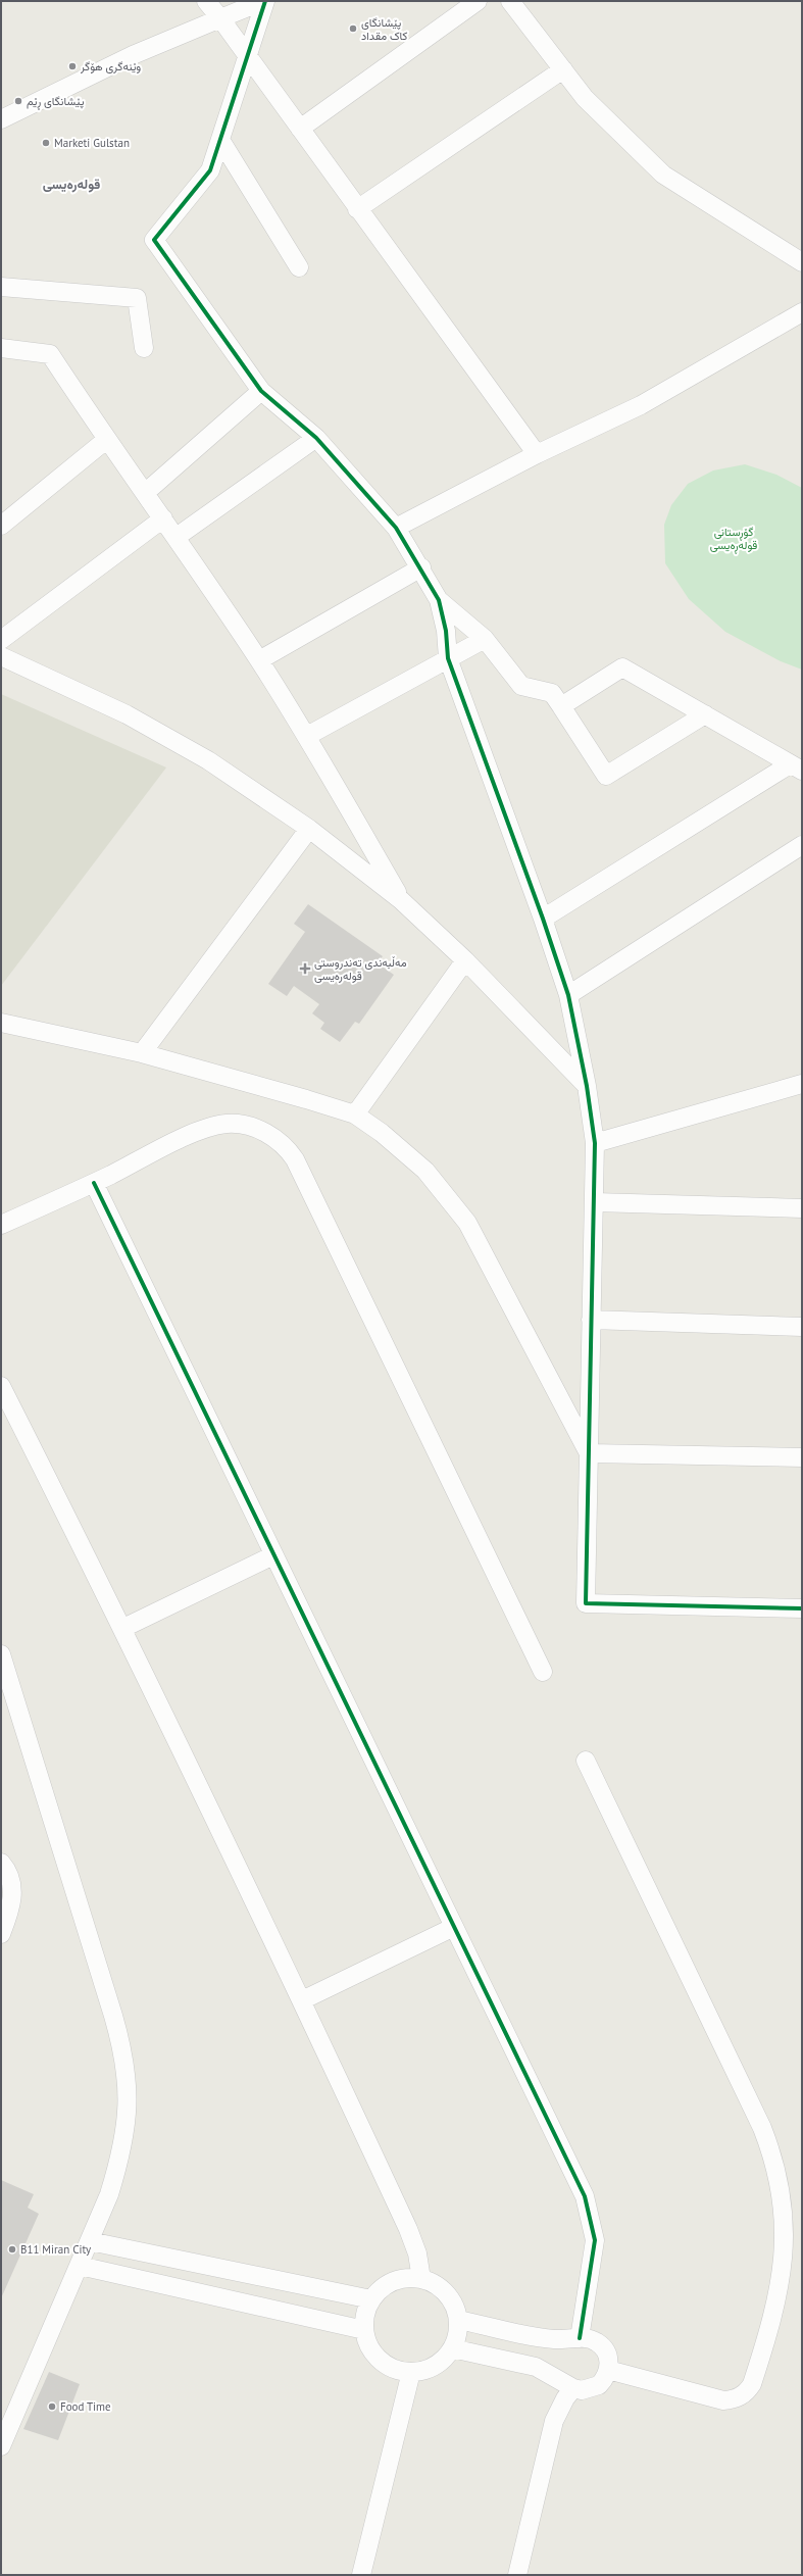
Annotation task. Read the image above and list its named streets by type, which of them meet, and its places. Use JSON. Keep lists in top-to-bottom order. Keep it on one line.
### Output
{"districts":["قولەرەیسی"],"parks":["گۆڕستانی قولەڕەیسی"],"places":{"other":["پێشانگای کاک مقداد","وێنەگری هۆگر","پێشانگای ڕێم","Marketi Gulstan","B11 Miran City","Food Time"],"health":["مەڵبەندی تەندروستی قولەرەیسی"]}}
